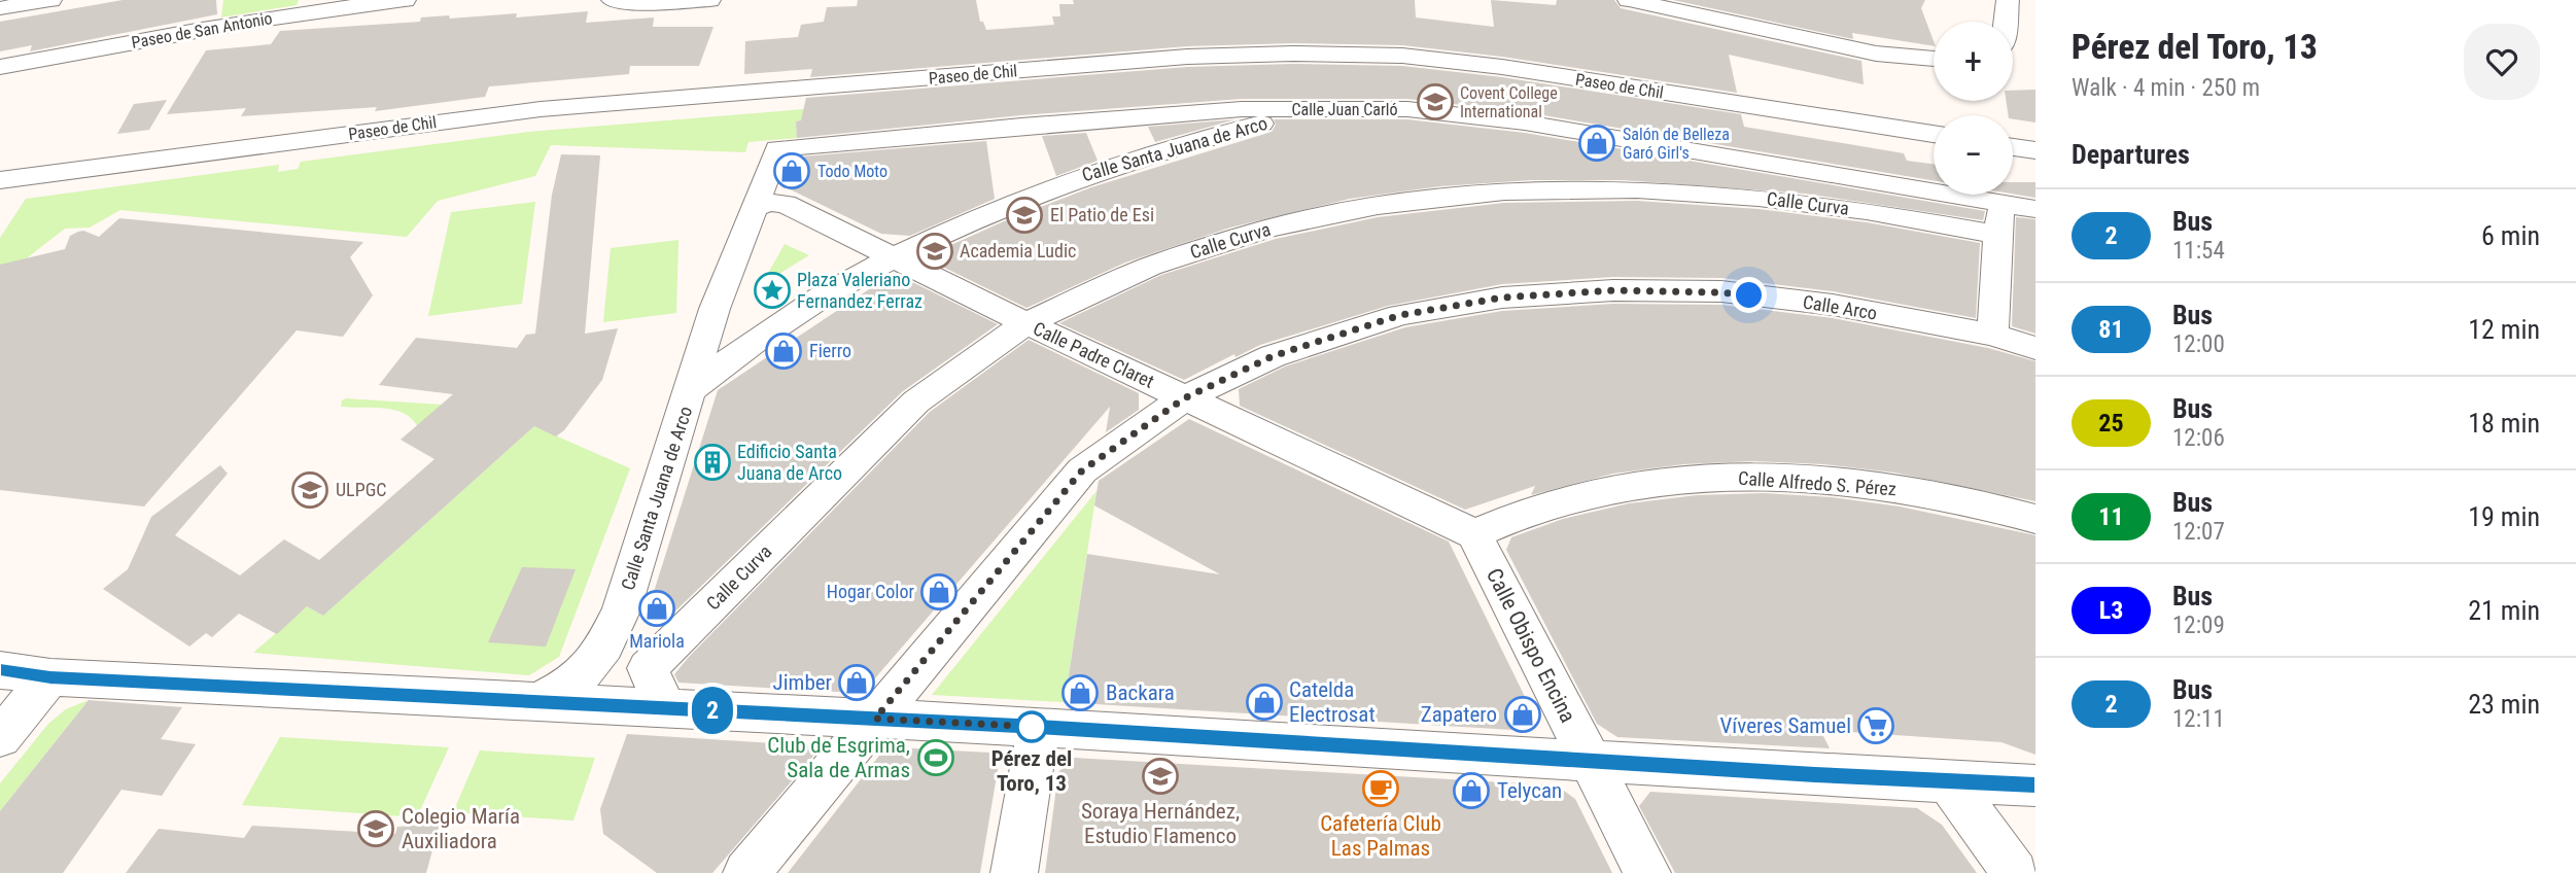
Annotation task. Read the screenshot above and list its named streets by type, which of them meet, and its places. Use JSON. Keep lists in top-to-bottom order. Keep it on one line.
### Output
{"streets":{"street":["Paseo de San Antonio","Paseo de Chil","Calle Juan Carló","Calle Santa Juana de Arco","Calle Curva","Calle Arco","Calle Padre Claret","Calle Alfredo S. Pérez","Calle Obispo Encina"]},"crossings":[["Calle Juan Carló","Calle Santa Juana de Arco"],["Calle Santa Juana de Arco","Calle Curva"],["Calle Santa Juana de Arco","Calle Padre Claret"],["Calle Curva","Calle Padre Claret"],["Calle Arco","Calle Padre Claret"],["Calle Padre Claret","Calle Alfredo S. Pérez"],["Calle Padre Claret","Calle Obispo Encina"],["Calle Alfredo S. Pérez","Calle Obispo Encina"]],"places":{"school or university":["Covent College International","El Patio de Esi","Academia Ludic","ULPGC","Soraya Hernández, Estudio Flamenco","Colegio María Auxiliadora"],"shop":["Salón de Belleza Garó Girl's","Todo Moto","Fierro","Hogar Color","Mariola","Jimber","Backara","Catelda Electrosat","Zapatero","Telycan"],"place":["Plaza Valeriano Fernandez Ferraz"],"building":["Edificio Santa Juana de Arco"],"supermarket":["Víveres Samuel"],"other":["Pérez del Toro, 13"],"sports":["Club de Esgrima, Sala de Armas"],"cafe":["Cafetería Club Las Palmas"]},"lines":["bus line 2"],"page":{"on_map":"2","heading":[["Pérez del Toro, 13","Walk · 4 min · 250 m"],"Departures"],"map_buttons":["+","−"],"list":[{"mark":"2","name":"Bus","note":"11:54","value":"6 min"},{"mark":"81","name":"Bus","note":"12:00","value":"12 min"},{"mark":"25","name":"Bus","note":"12:06","value":"18 min"},{"mark":"11","name":"Bus","note":"12:07","value":"19 min"},{"mark":"L3","name":"Bus","note":"12:09","value":"21 min"},{"mark":"2","name":"Bus","note":"12:11","value":"23 min"}]}}
